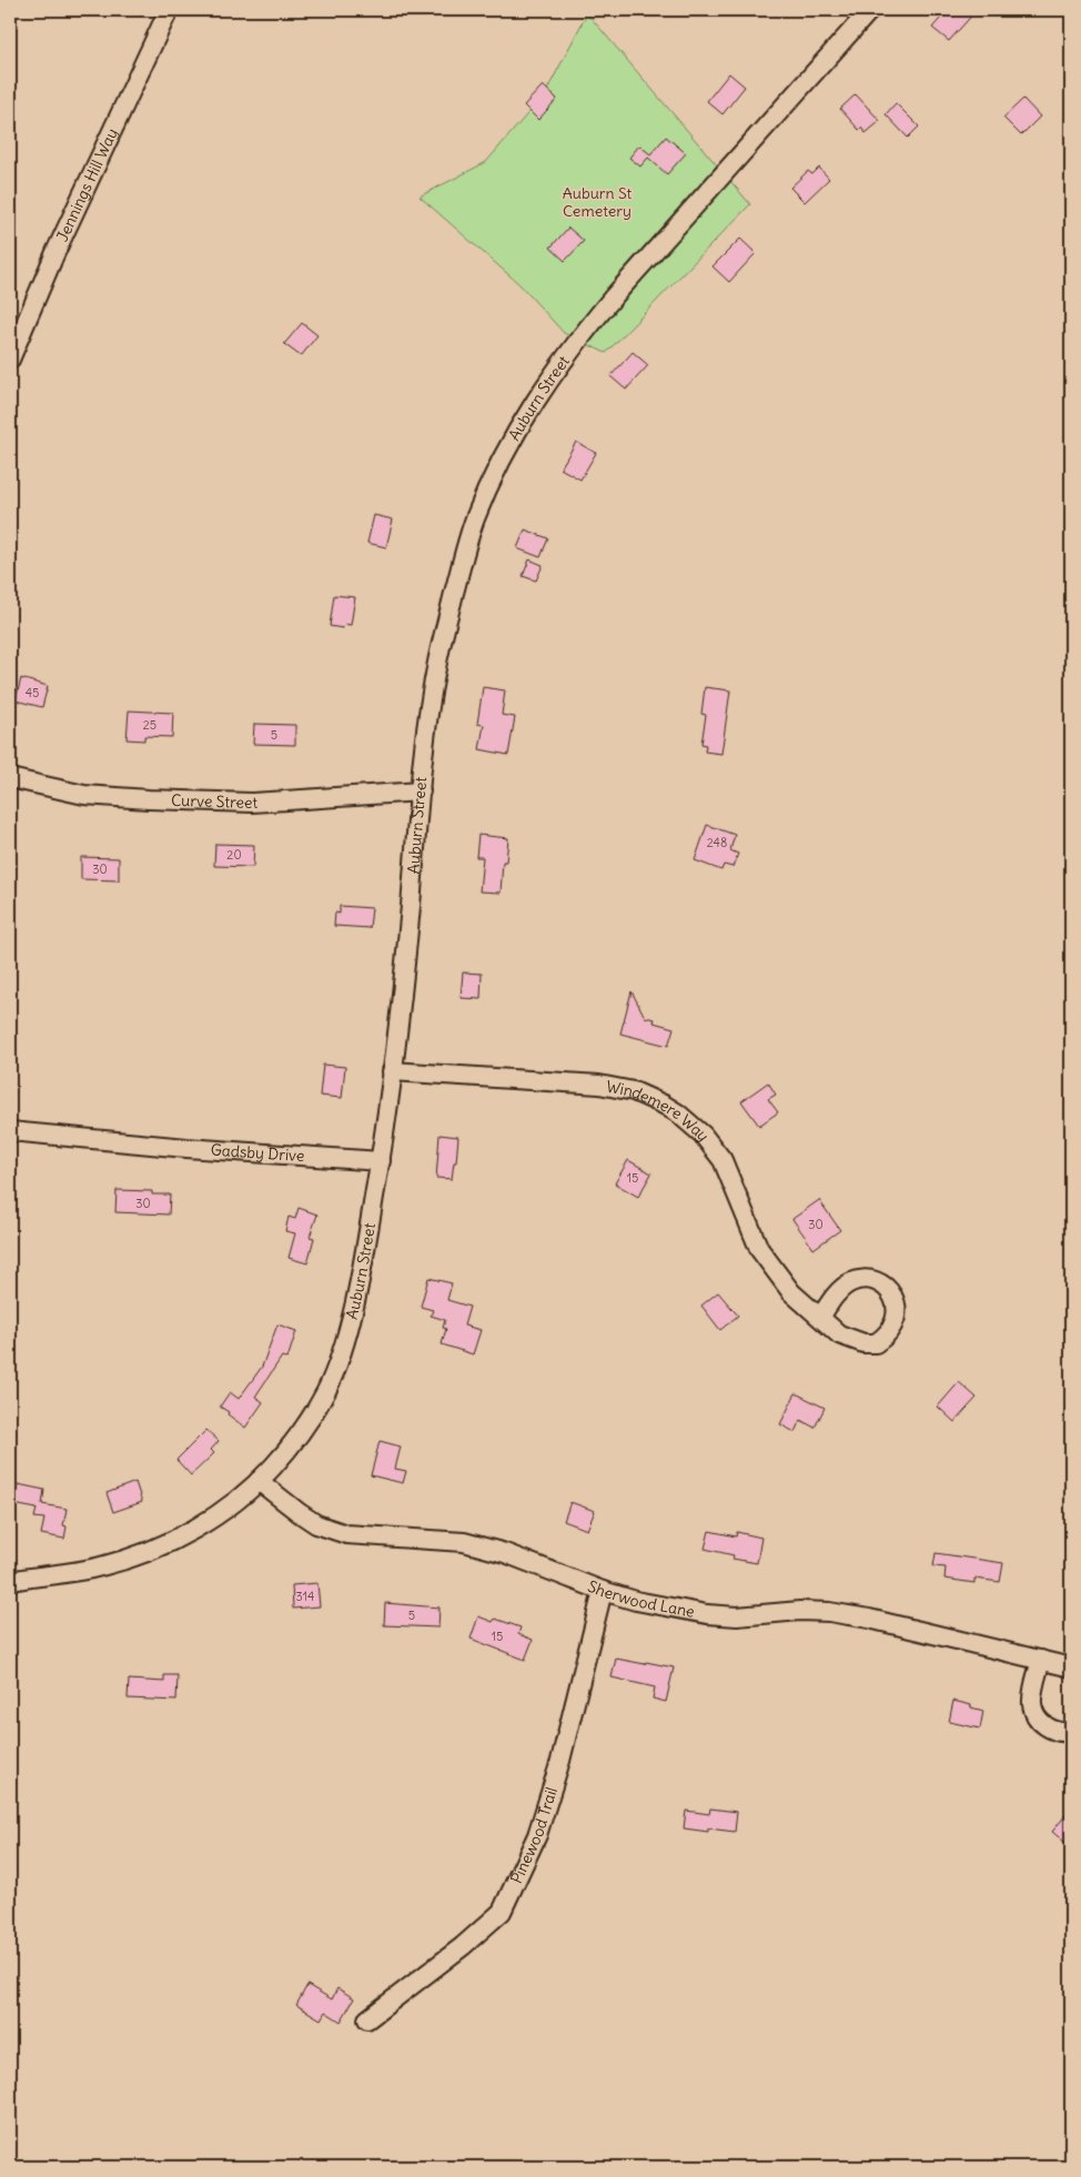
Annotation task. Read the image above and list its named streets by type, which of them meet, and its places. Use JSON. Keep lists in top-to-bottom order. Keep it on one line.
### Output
{"streets":{"street":["Jennings Hill Way","Auburn Street","Curve Street","Windemere Way","Gadsby Drive","Sherwood Lane","Pinewood Trail"]},"crossings":[["Auburn Street","Curve Street"],["Auburn Street","Windemere Way"],["Auburn Street","Gadsby Drive"],["Auburn Street","Sherwood Lane"],["Sherwood Lane","Pinewood Trail"]],"parks":["Auburn St Cemetery"],"house_numbers":["45","25","5","248","20","30","15","30","30","314","5","15"]}
